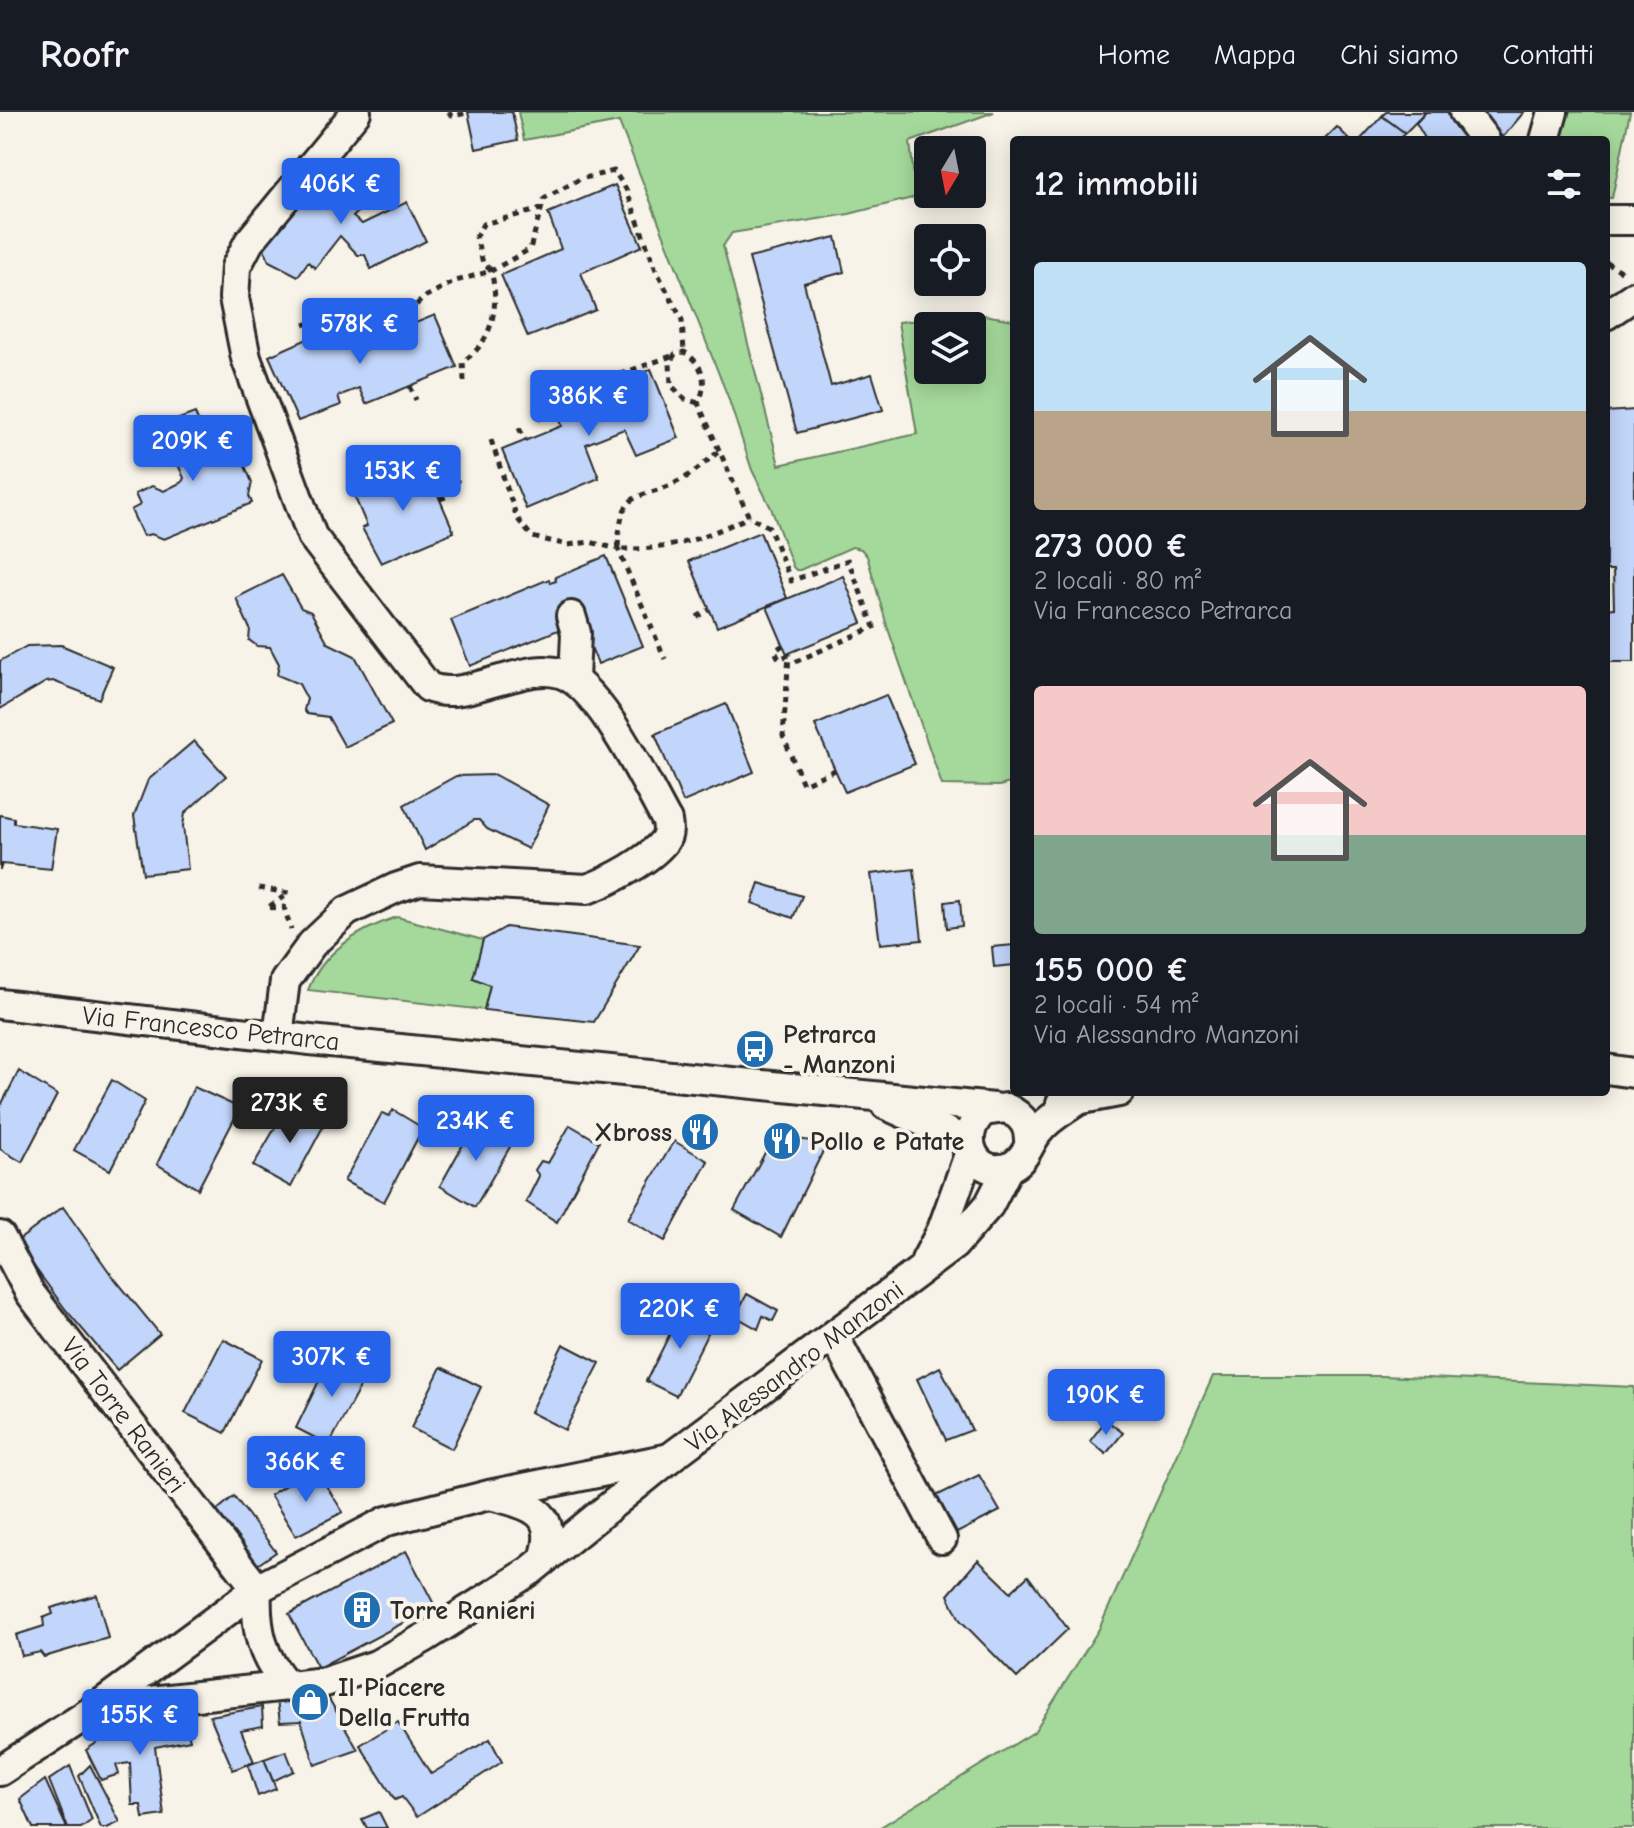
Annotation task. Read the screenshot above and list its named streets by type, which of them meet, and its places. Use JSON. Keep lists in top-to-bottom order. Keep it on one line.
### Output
{"streets":{"street":["Via Francesco Petrarca","Via Alessandro Manzoni","Via Torre Ranieri"]},"crossings":[["Via Francesco Petrarca","Via Alessandro Manzoni"],["Via Alessandro Manzoni","Via Torre Ranieri"]],"places":{"bus stop":["Petrarca - Manzoni"],"restaurant":["Xbross","Pollo e Patate"],"building":["Torre Ranieri"],"shop":["Il Piacere Della Frutta"]},"north":"bottom","page":{"header":"Roofr","nav":["Home","Mappa","Chi siamo","Contatti"],"heading":"12 immobili","price":["406K €","578K €","386K €","209K €","153K €","273K €","234K €","220K €","307K €","190K €","366K €","155K €"],"list":[{"name":"273 000 €","note":"2 locali · 80 m² · Via Francesco Petrarca"},{"name":"155 000 €","note":"2 locali · 54 m² · Via Alessandro Manzoni"}]}}
